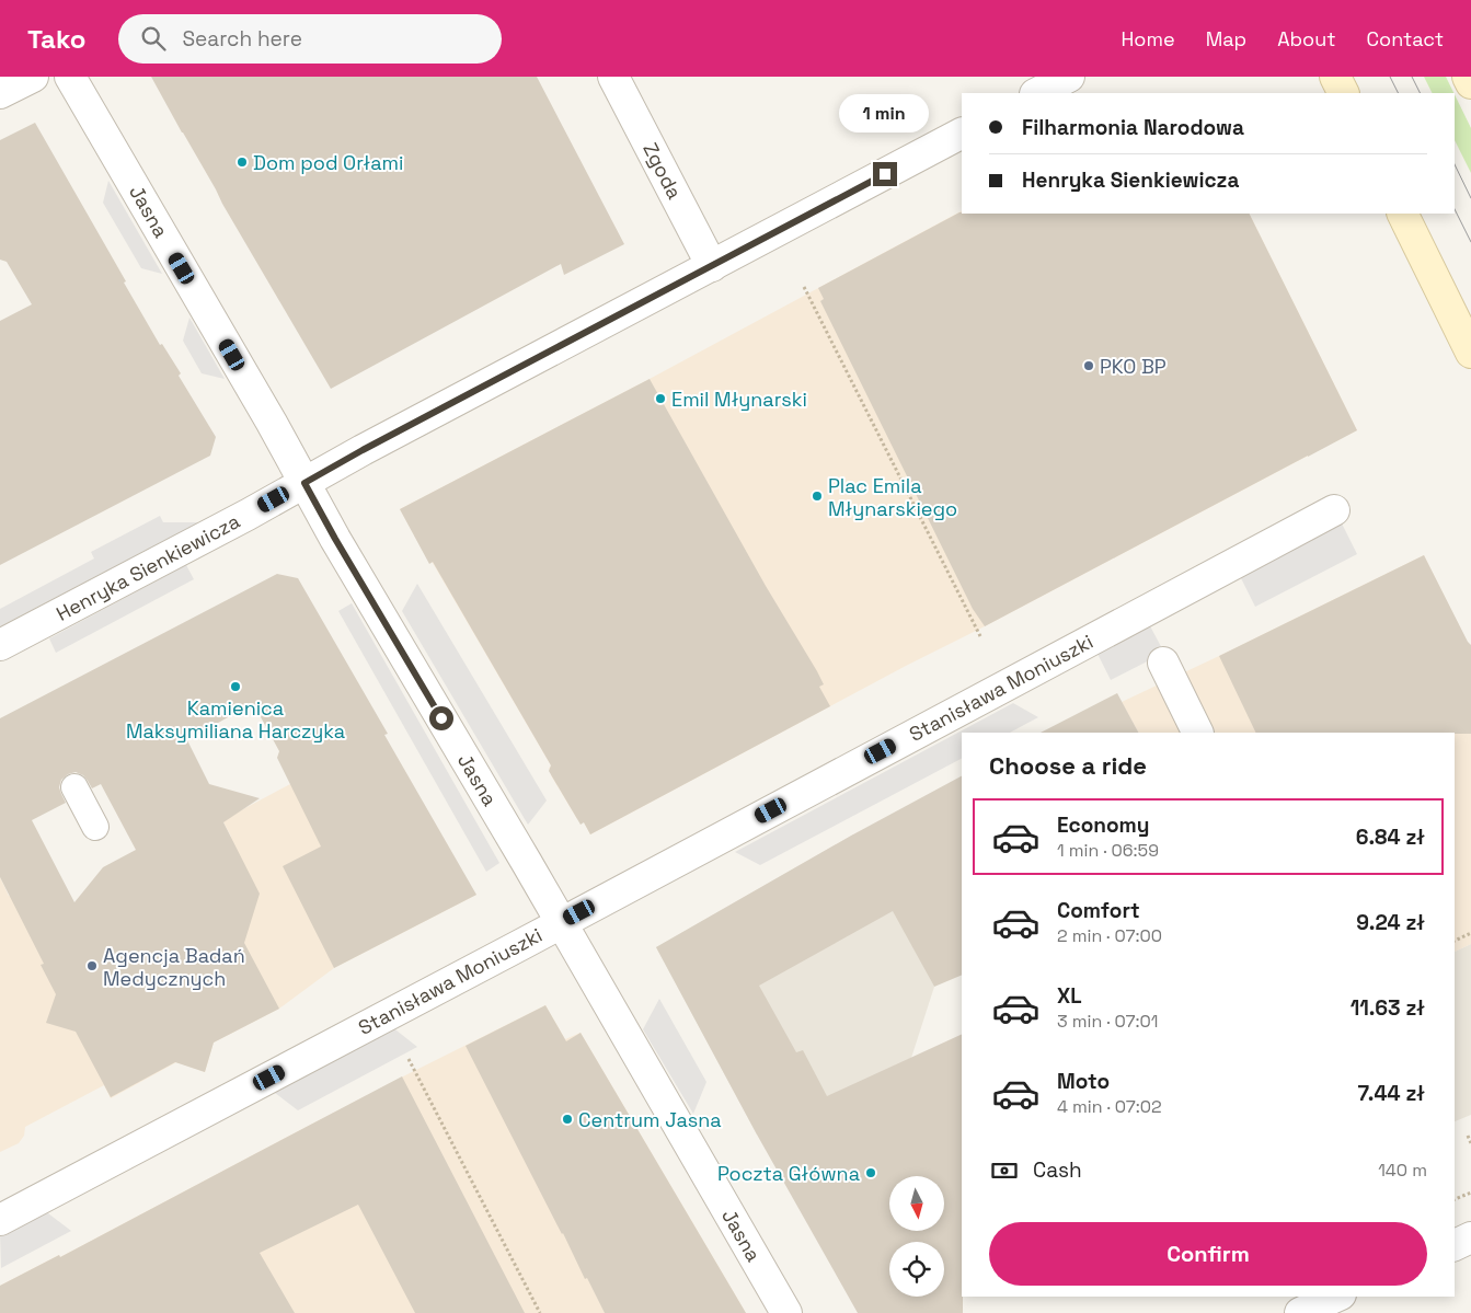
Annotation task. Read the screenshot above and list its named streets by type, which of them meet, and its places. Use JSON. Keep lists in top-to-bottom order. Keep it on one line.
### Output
{"streets":{"street":["Zgoda","Jasna","Henryka Sienkiewicza","Stanisława Moniuszki"]},"crossings":[["Zgoda","Henryka Sienkiewicza"],["Jasna","Henryka Sienkiewicza"],["Jasna","Stanisława Moniuszki"]],"places":["Dom pod Orłami","PKO BP","Emil Młynarski","Plac Emila Młynarskiego","Kamienica Maksymiliana Harczyka","Agencja Badań Medycznych","Centrum Jasna","Poczta Główna"],"north":"bottom","page":{"header":"Tako","search":"Search here","nav":["Home","Map","About","Contact"],"banner":["Filharmonia Narodowa","Henryka Sienkiewicza"],"bubble":"1 min","heading":"Choose a ride","list":[{"name":"Economy","note":"1 min · 06:59","value":"6.84 zł"},{"name":"Comfort","note":"2 min · 07:00","value":"9.24 zł"},{"name":"XL","note":"3 min · 07:01","value":"11.63 zł"},{"name":"Moto","note":"4 min · 07:02","value":"7.44 zł"}],"pay":["Cash","140 m"],"buttons":"Confirm"}}
